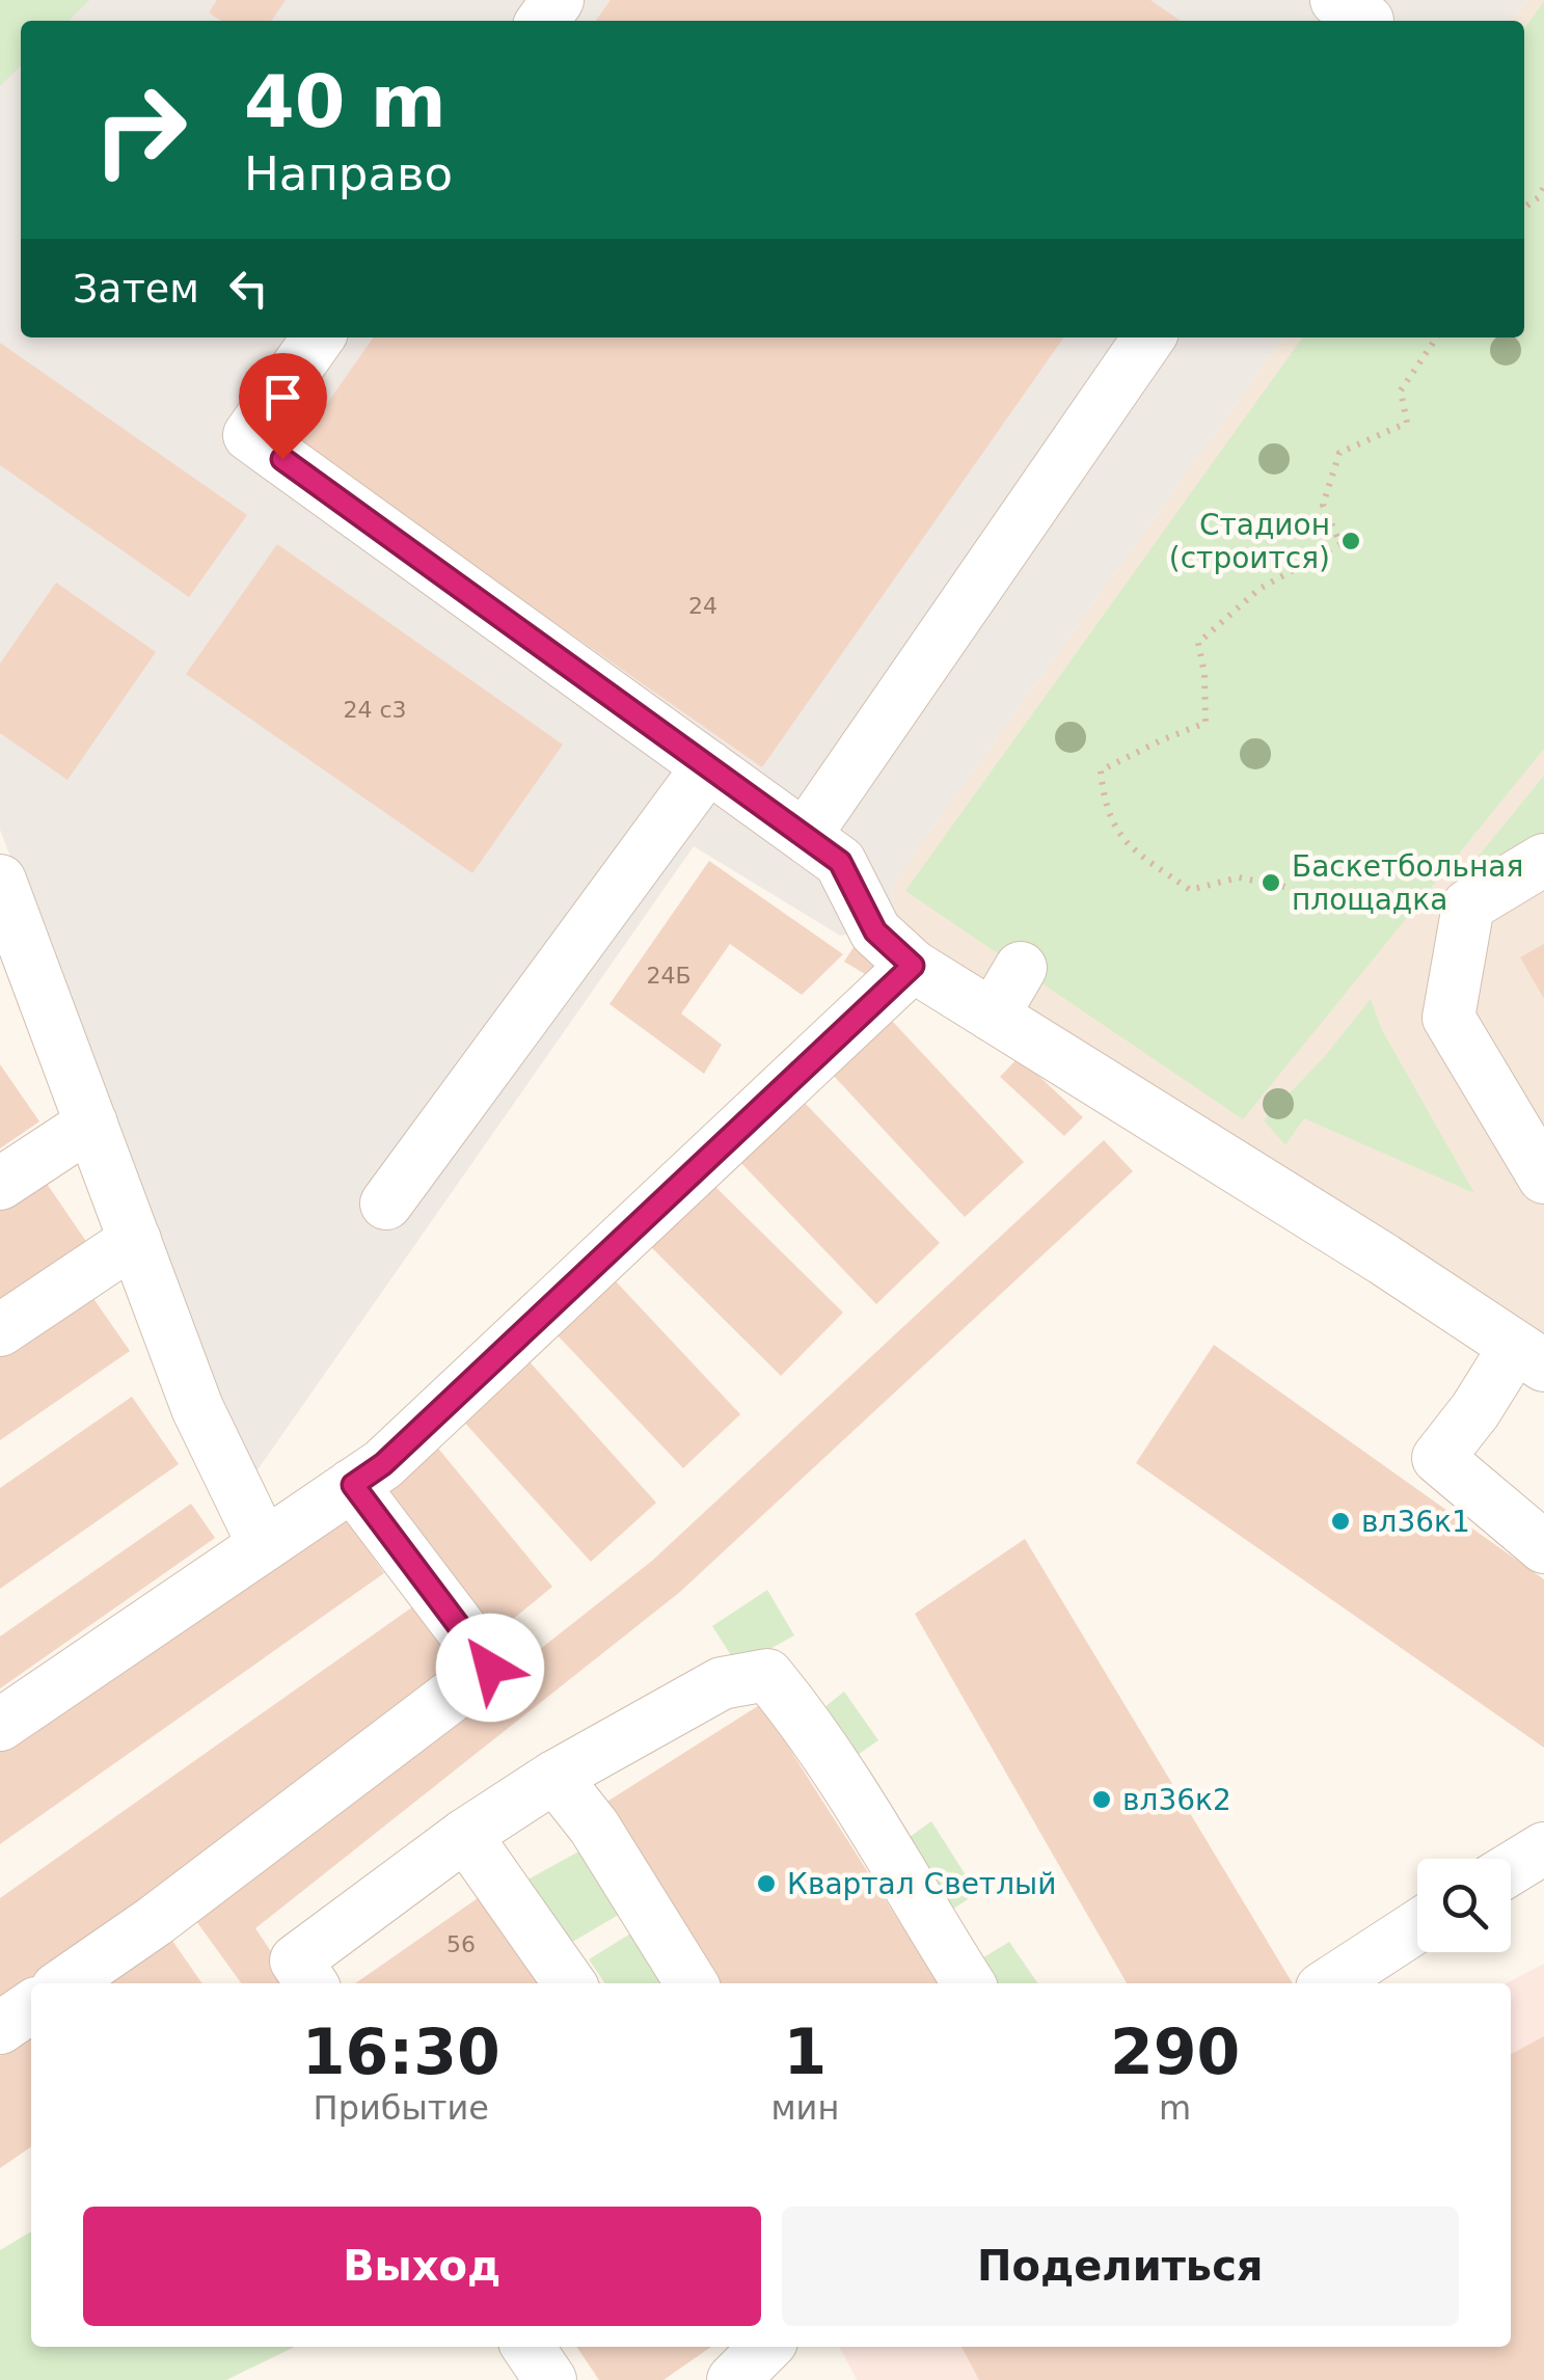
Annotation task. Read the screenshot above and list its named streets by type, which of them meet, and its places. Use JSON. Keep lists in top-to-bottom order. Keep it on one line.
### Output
{"places":["Стадион (строится)","Баскетбольная площадка","вл36к1","вл36к2","Квартал Светлый"],"house_numbers":["24","24 с3","24Б","56"],"page":{"turn":["40 m","Направо"],"then":"Затем","eta":["16:30","Прибытие","1","мин","290","m"],"buttons":["Выход","Поделиться"]}}
